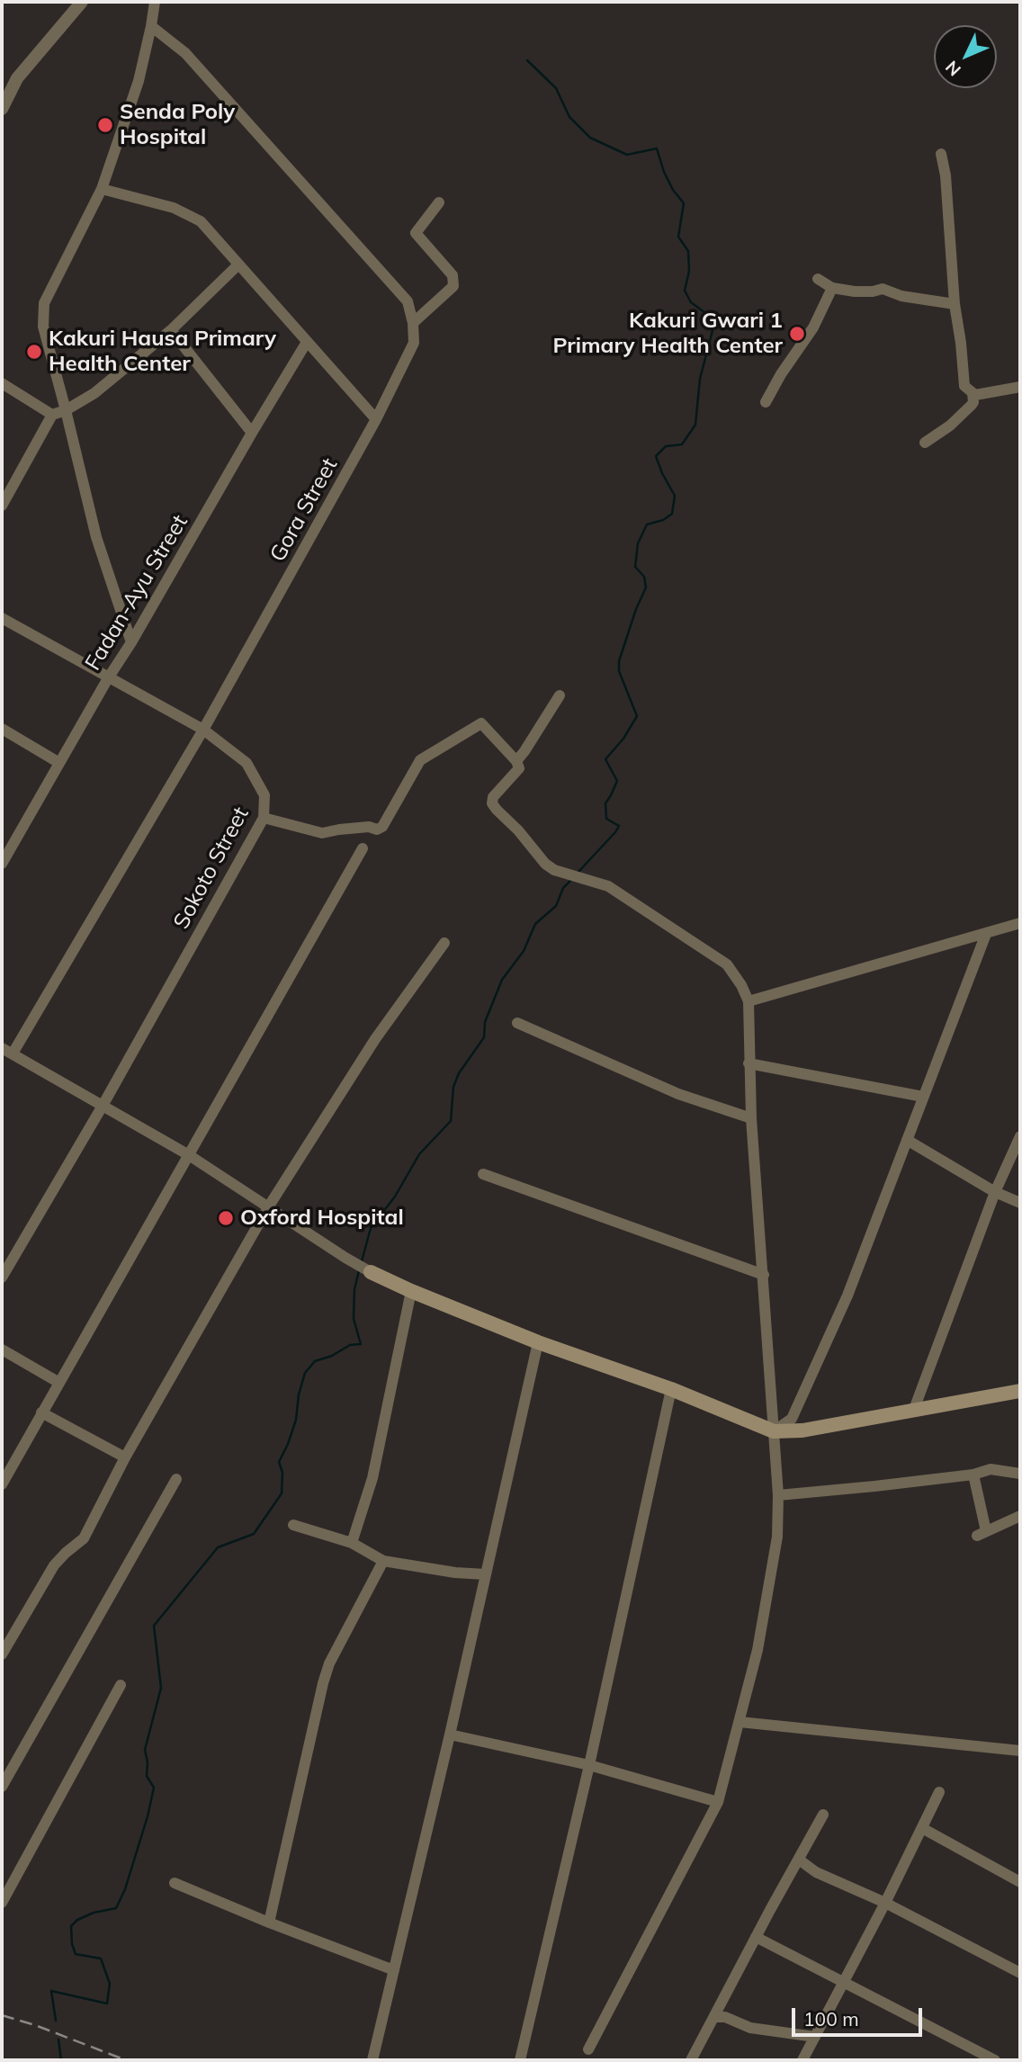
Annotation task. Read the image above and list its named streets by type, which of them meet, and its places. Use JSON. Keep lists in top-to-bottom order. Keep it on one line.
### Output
{"streets":{"street":["Gora Street","Fadan-Ayu Street","Sokoto Street"]},"crossings":[["Gora Street","Sokoto Street"],["Fadan-Ayu Street","Sokoto Street"]],"places":["Senda Poly Hospital","Kakuri Gwari 1 Primary Health Center","Kakuri Hausa Primary Health Center","Oxford Hospital"],"scale_bar":"100 m","north":"bottom left"}
